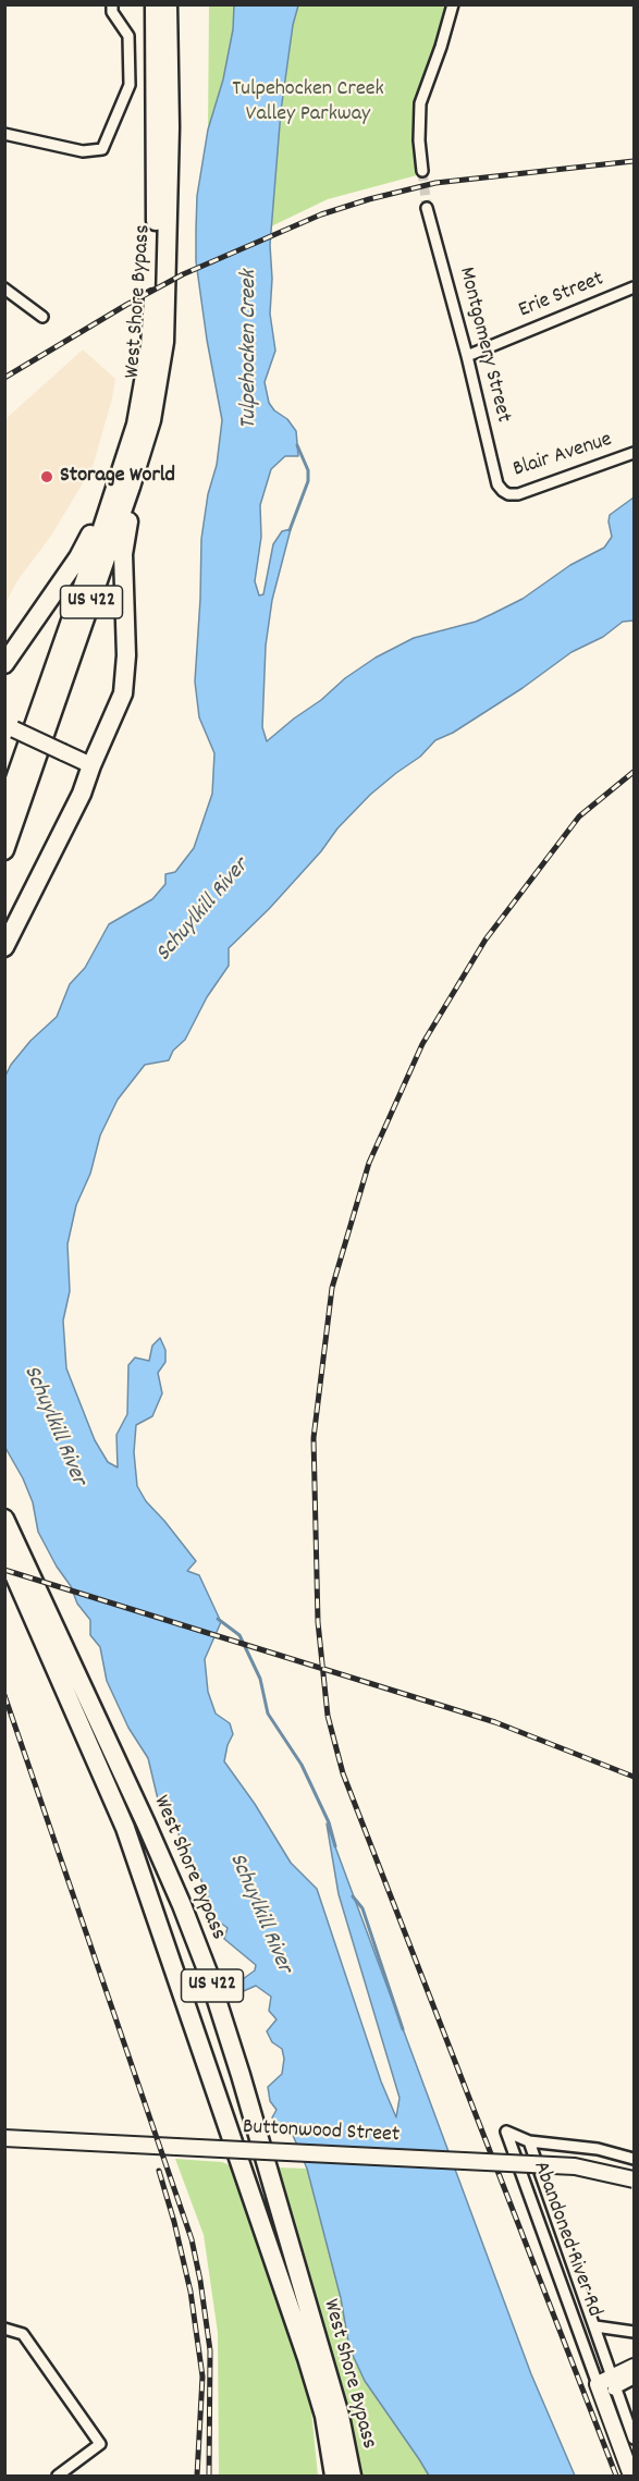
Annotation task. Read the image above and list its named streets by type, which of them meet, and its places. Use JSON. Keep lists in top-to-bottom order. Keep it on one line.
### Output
{"streets":{"highway":["West Shore Bypass","US 422"],"street":["Erie Street","Montgomery Street","Blair Avenue","Buttonwood Street","Abandoned River Rd"]},"crossings":[["Erie Street","Montgomery Street"],["Montgomery Street","Blair Avenue"]],"water":["Tulpehocken Creek","Schuylkill River"],"parks":["Tulpehocken Creek Valley Parkway"],"places":["Storage World"]}
